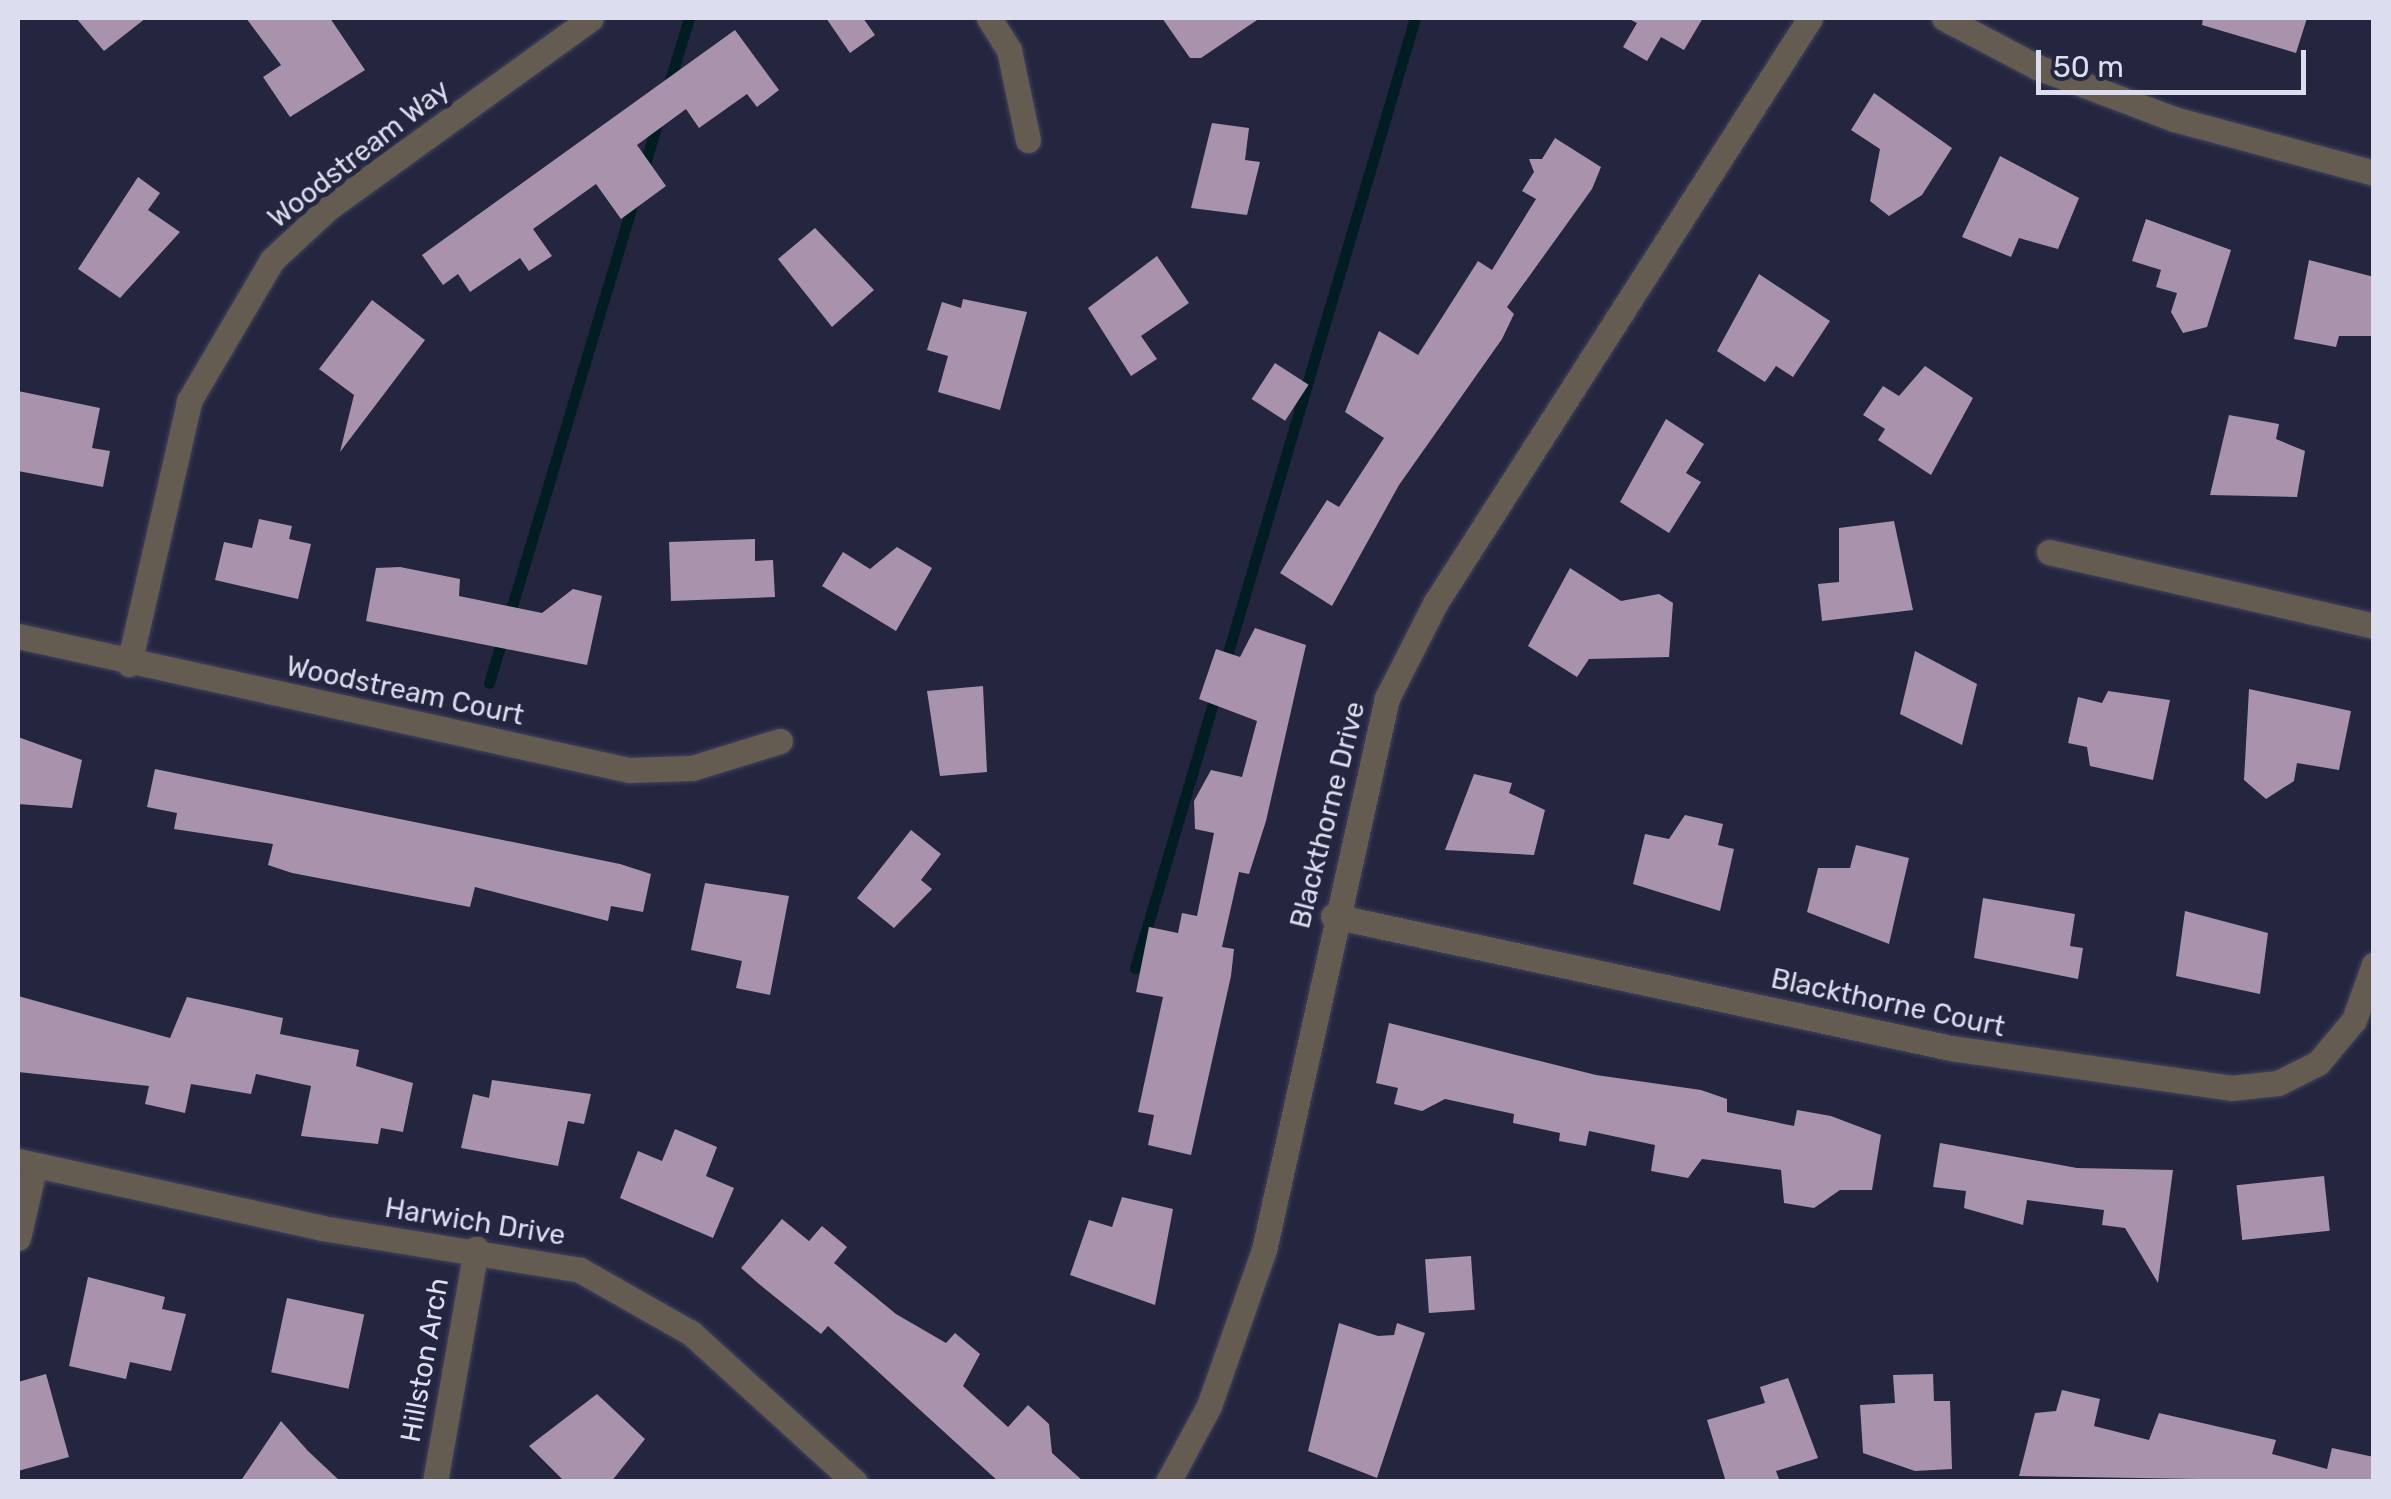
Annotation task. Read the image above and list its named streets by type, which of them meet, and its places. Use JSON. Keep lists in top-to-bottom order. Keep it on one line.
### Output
{"streets":{"street":["Woodstream Way","Woodstream Court","Blackthorne Drive","Blackthorne Court","Harwich Drive","Hillston Arch"]},"crossings":[["Woodstream Way","Woodstream Court"],["Blackthorne Drive","Blackthorne Court"],["Harwich Drive","Hillston Arch"]],"scale_bar":"50 m"}
